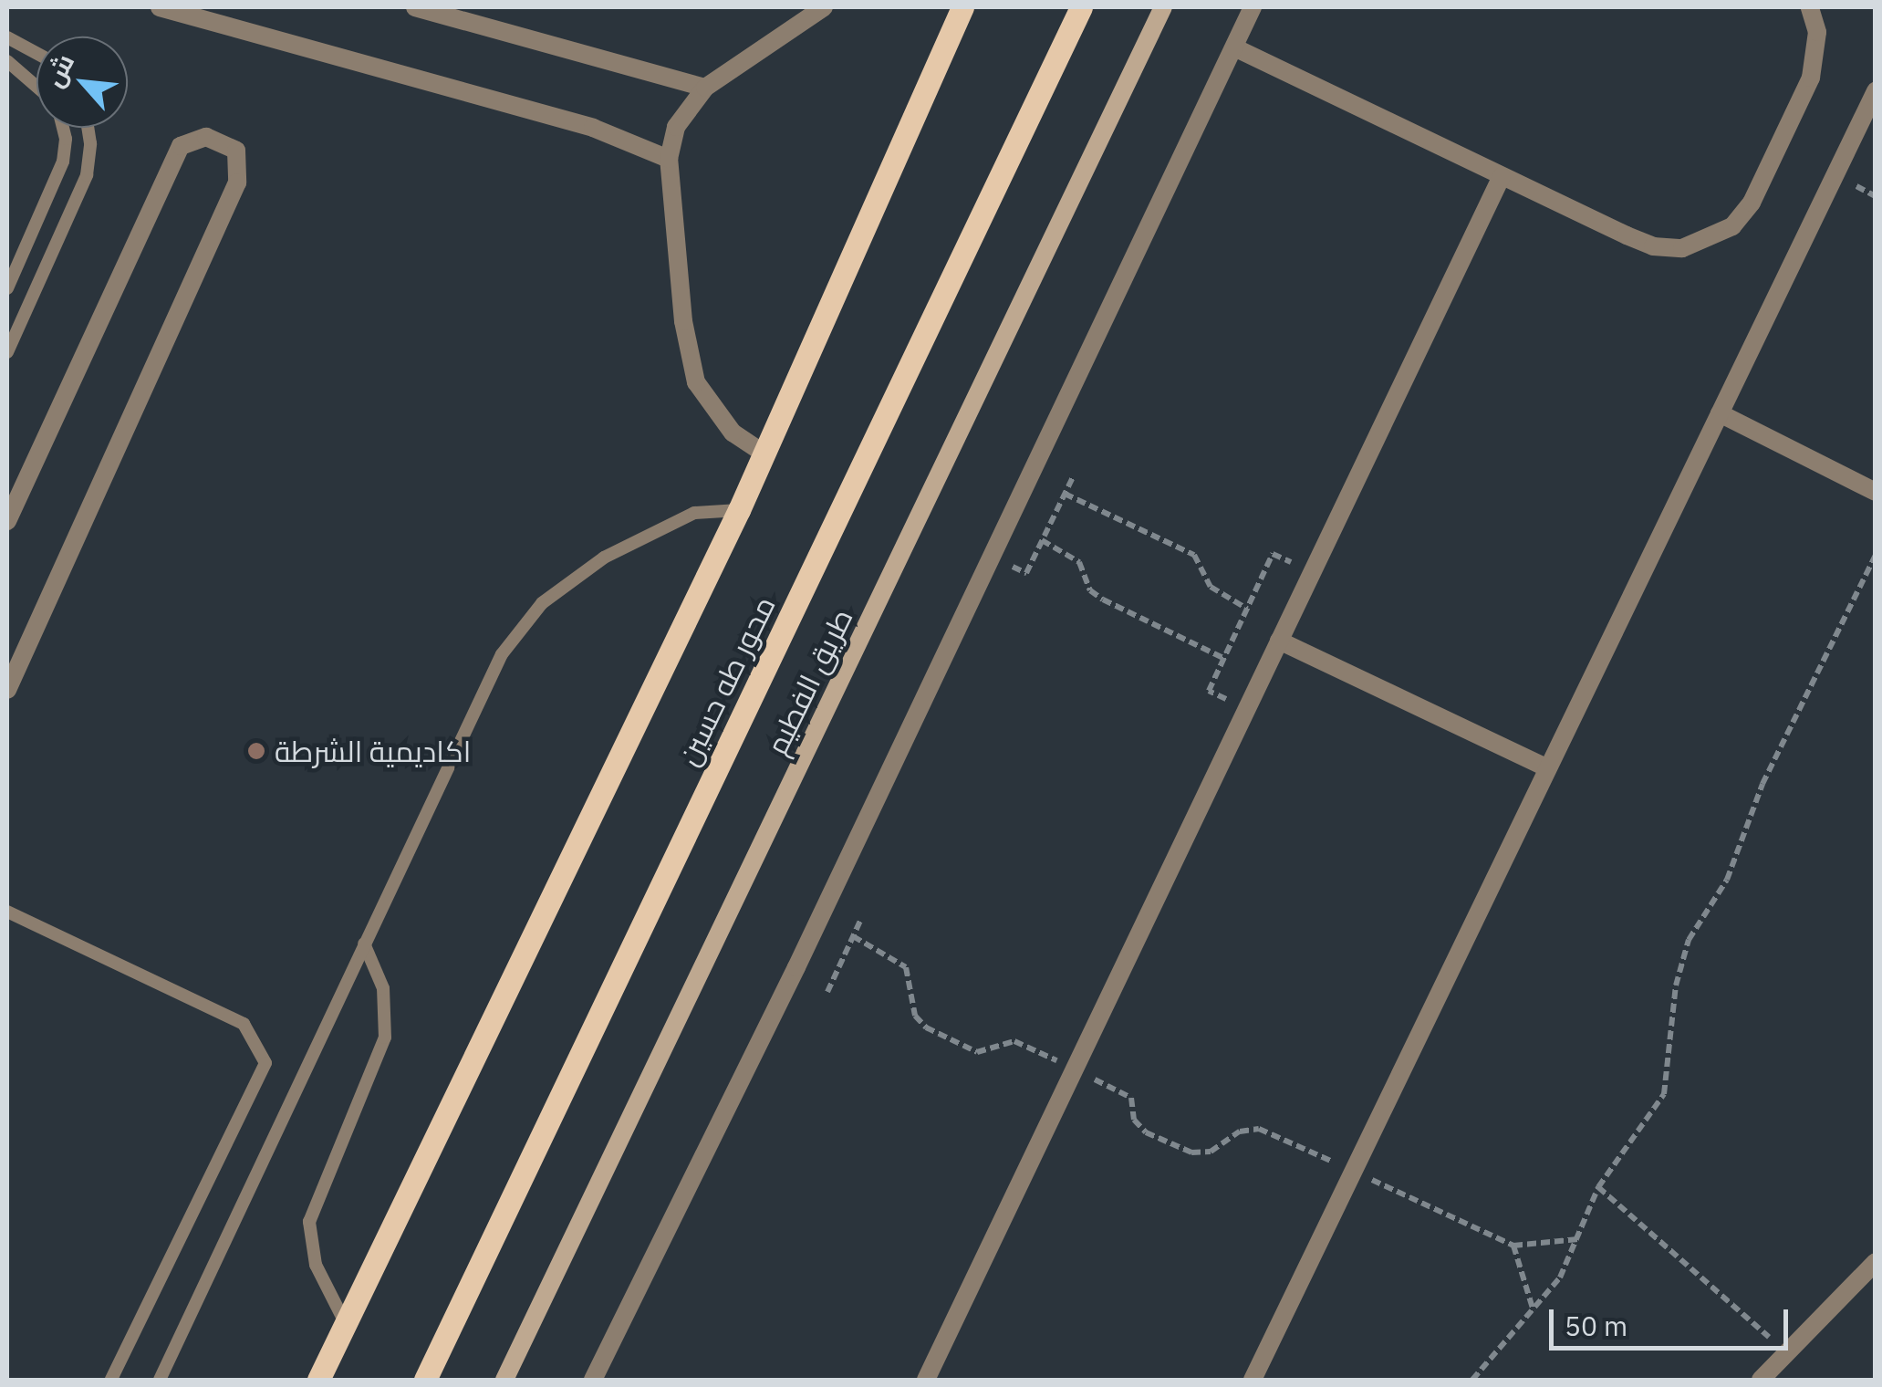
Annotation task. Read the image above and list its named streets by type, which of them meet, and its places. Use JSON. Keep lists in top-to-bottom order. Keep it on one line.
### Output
{"streets":{"main road":["محور طه حسين"],"street":["طريق الفطيم"]},"places":["اكاديمية الشرطة"],"scale_bar":"50 m","north":"top left"}
